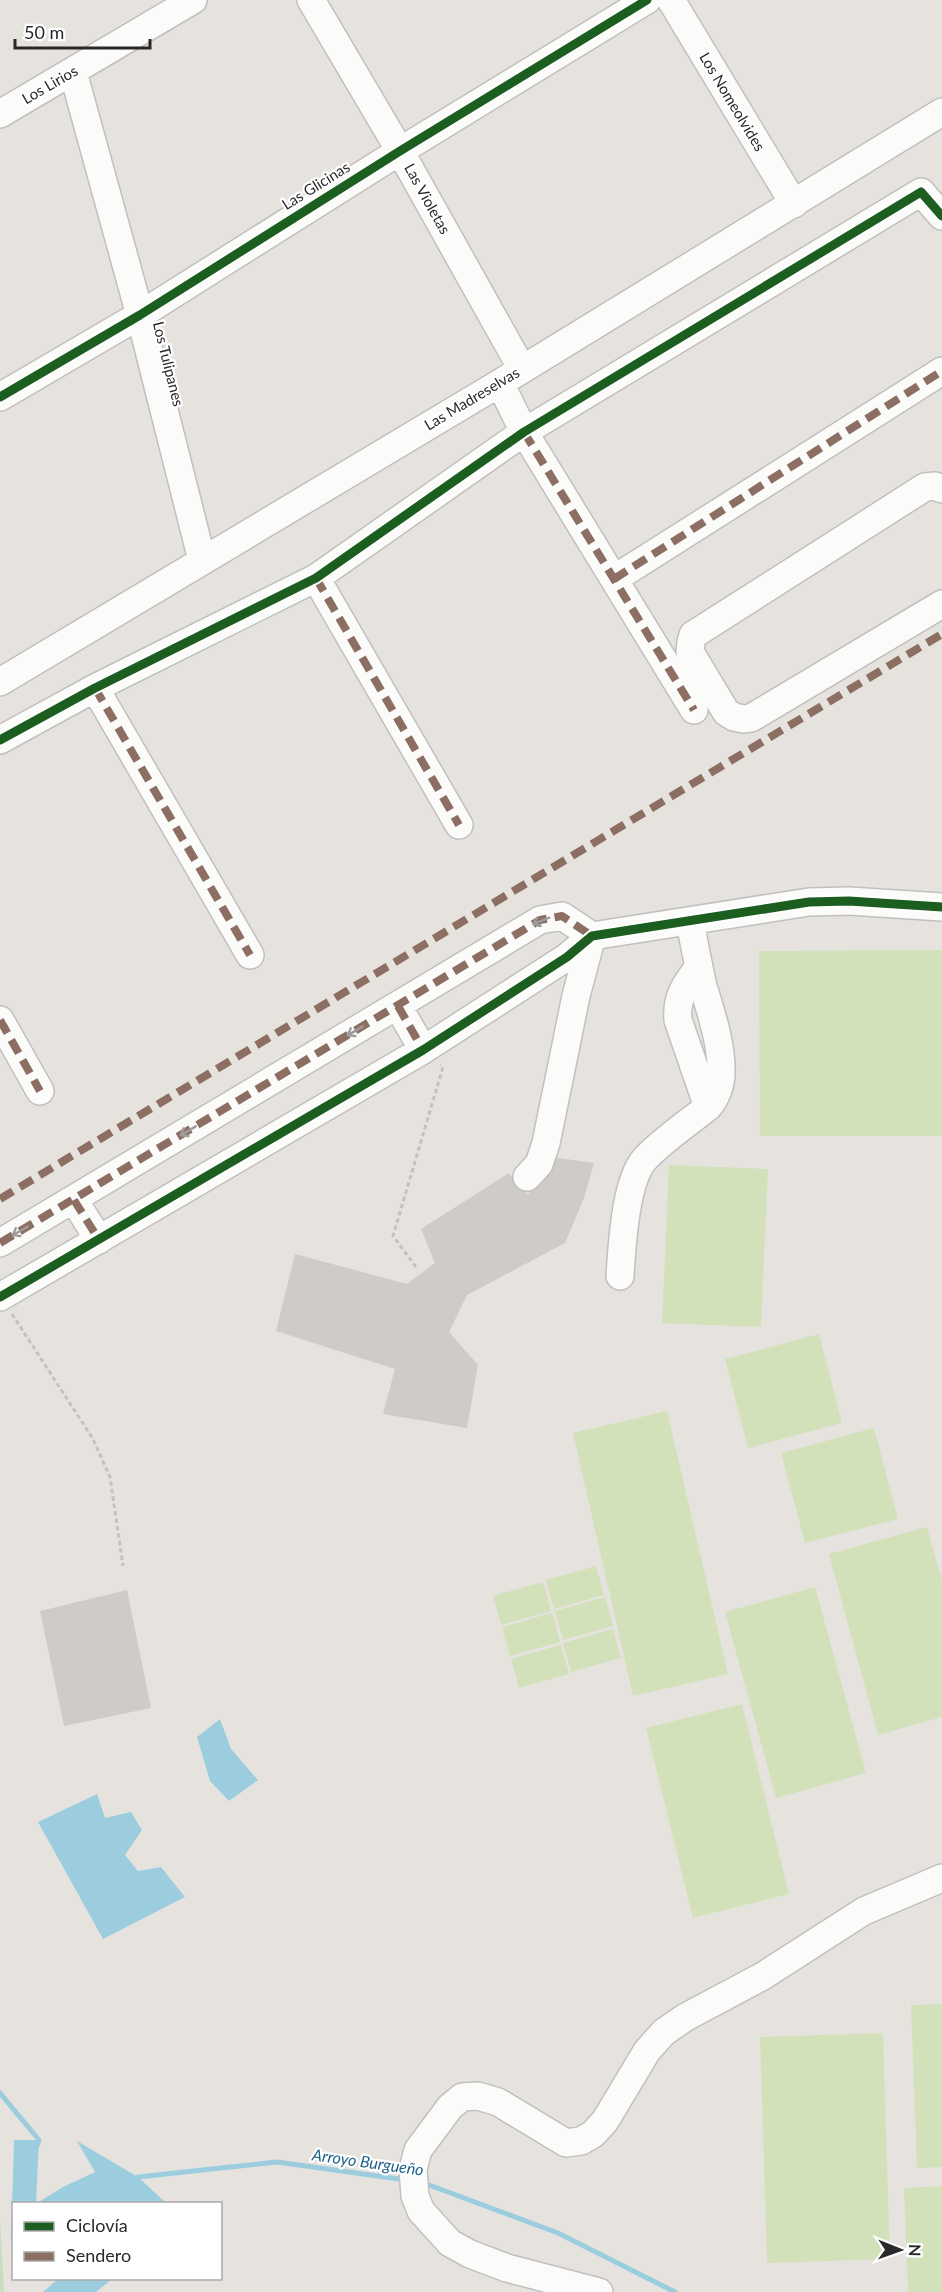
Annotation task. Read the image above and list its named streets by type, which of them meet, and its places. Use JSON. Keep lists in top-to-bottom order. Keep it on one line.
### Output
{"streets":{"street":["Los Lirios","Los Nomeolvides","Las Glicinas","Las Violetas","Los Tulipanes","Las Madreselvas"]},"crossings":[["Los Lirios","Los Tulipanes"],["Los Nomeolvides","Las Madreselvas"],["Las Glicinas","Las Violetas"],["Las Glicinas","Los Tulipanes"],["Las Violetas","Las Madreselvas"],["Los Tulipanes","Las Madreselvas"]],"water":["Arroyo Burgueño"],"legend":["Ciclovía","Sendero"],"scale_bar":"50 m","north":"right"}
